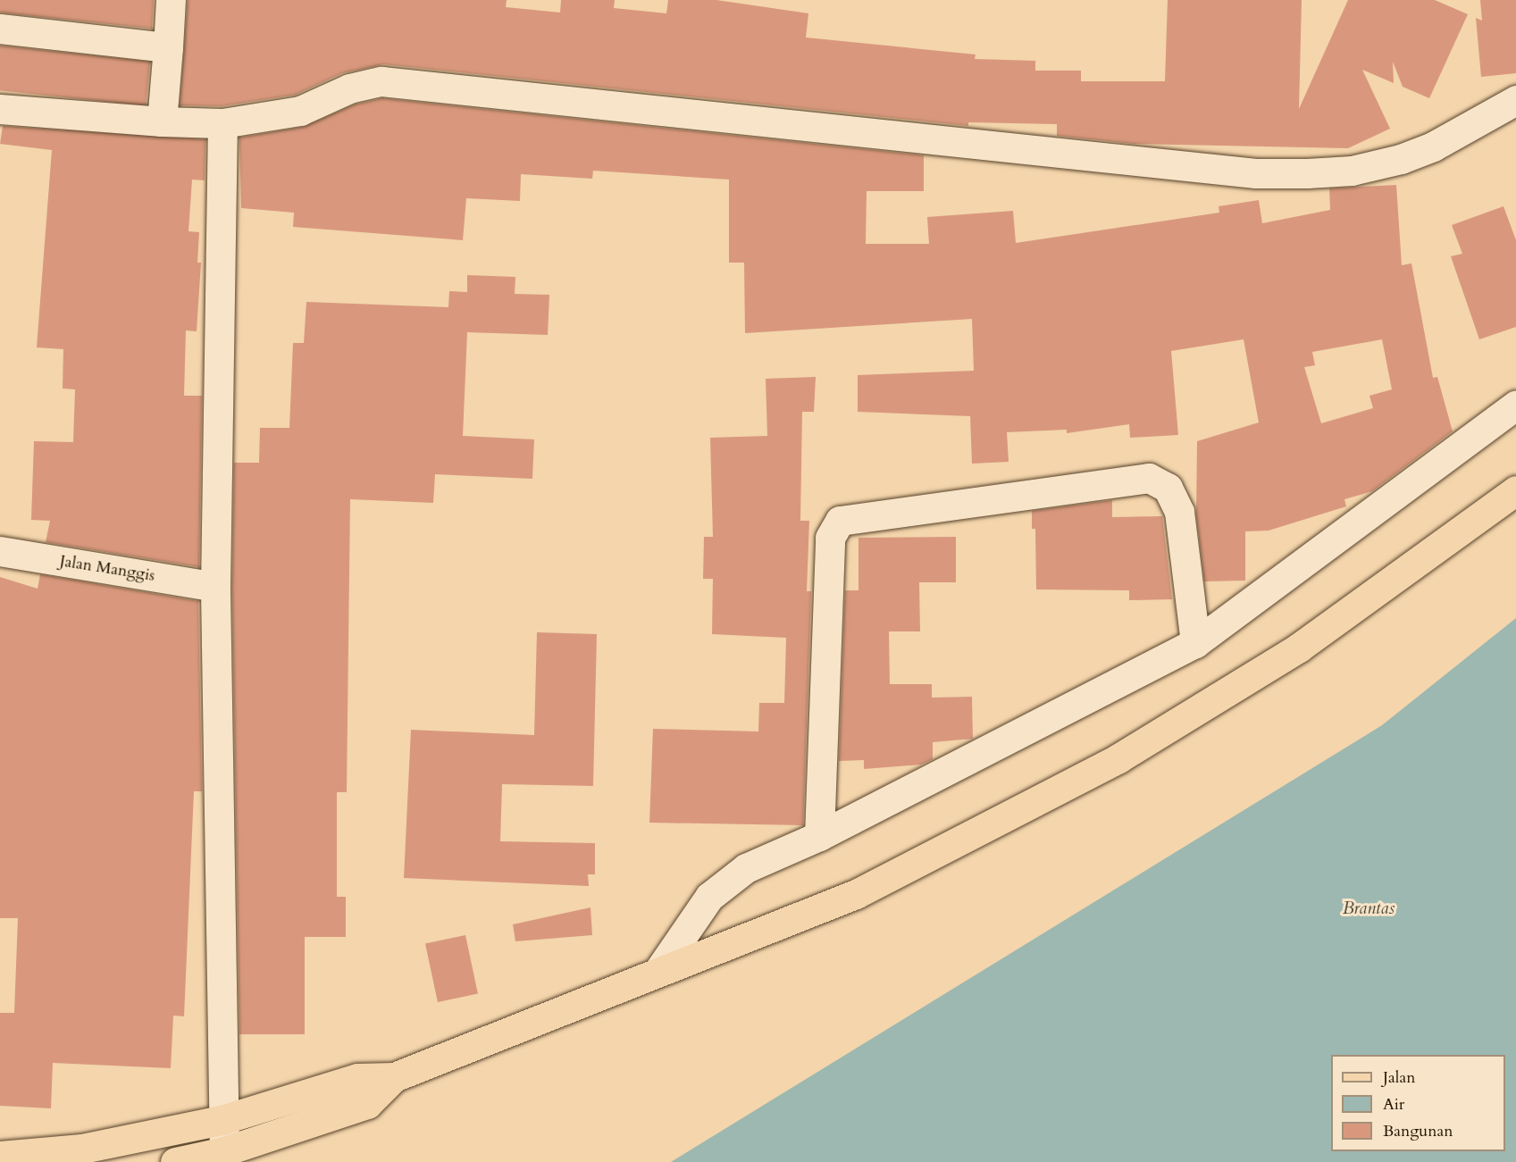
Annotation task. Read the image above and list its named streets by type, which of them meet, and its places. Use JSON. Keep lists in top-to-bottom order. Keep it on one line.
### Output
{"streets":{"street":["Jalan Manggis"]},"water":["Brantas"],"legend":["Jalan","Air","Bangunan"]}
